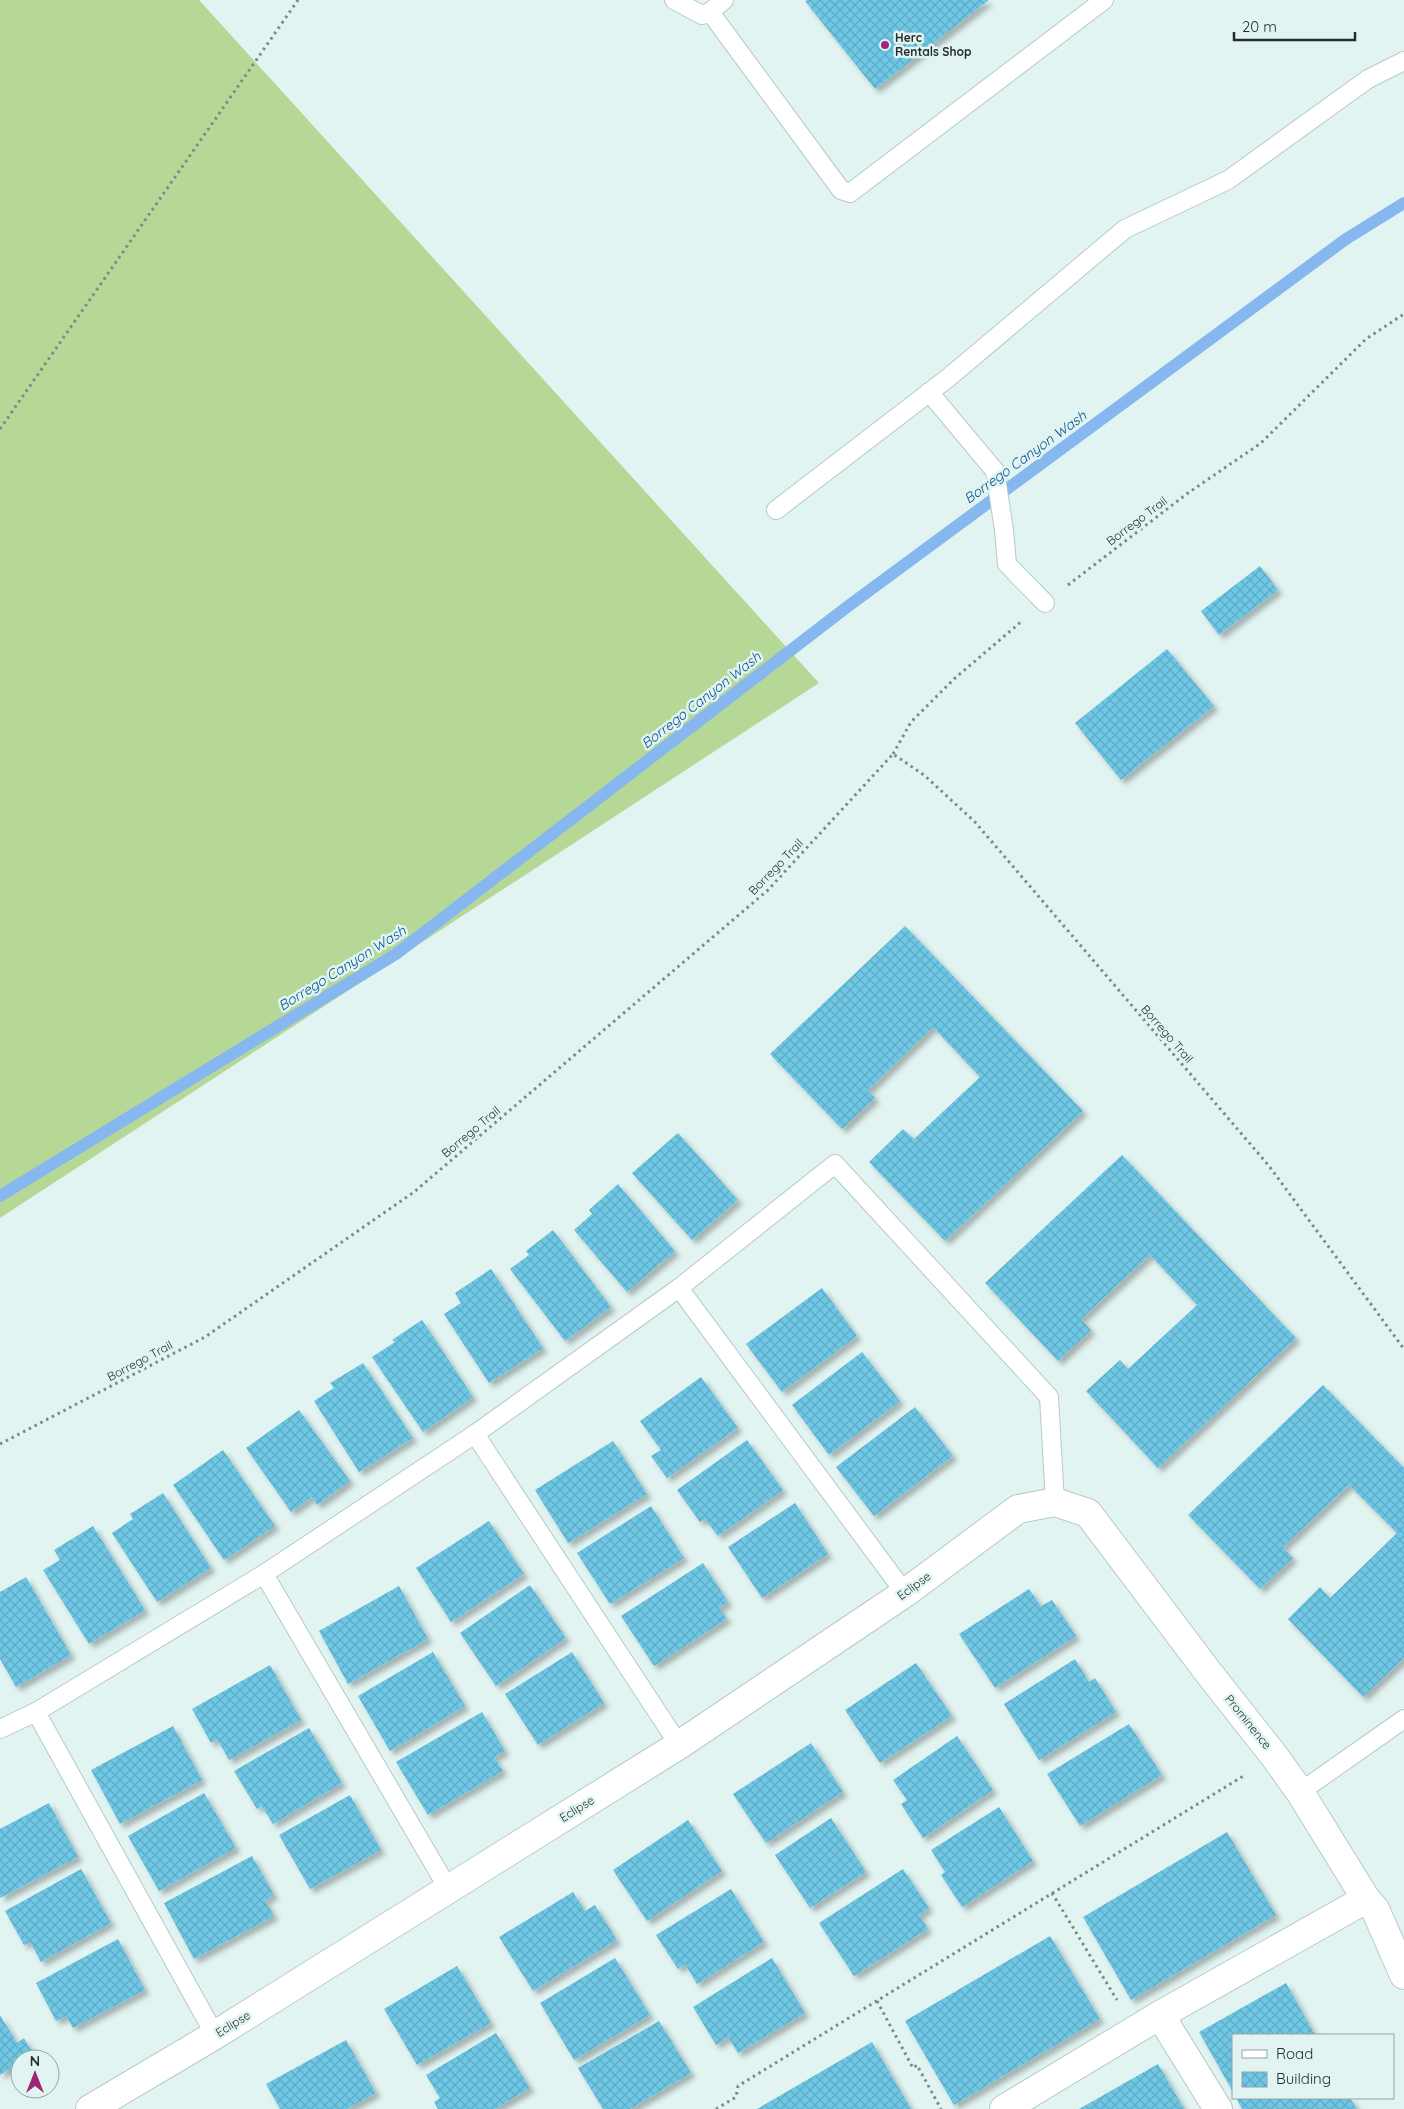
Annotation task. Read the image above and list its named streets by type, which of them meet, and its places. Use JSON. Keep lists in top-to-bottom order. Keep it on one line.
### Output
{"streets":{"street":["Eclipse","Prominence"],"path":["Borrego Trail"]},"crossings":[["Eclipse","Prominence"]],"water":["Borrego Canyon Wash"],"places":["Herc Rentals Shop"],"legend":["Road","Building"],"scale_bar":"20 m","north":"top"}
